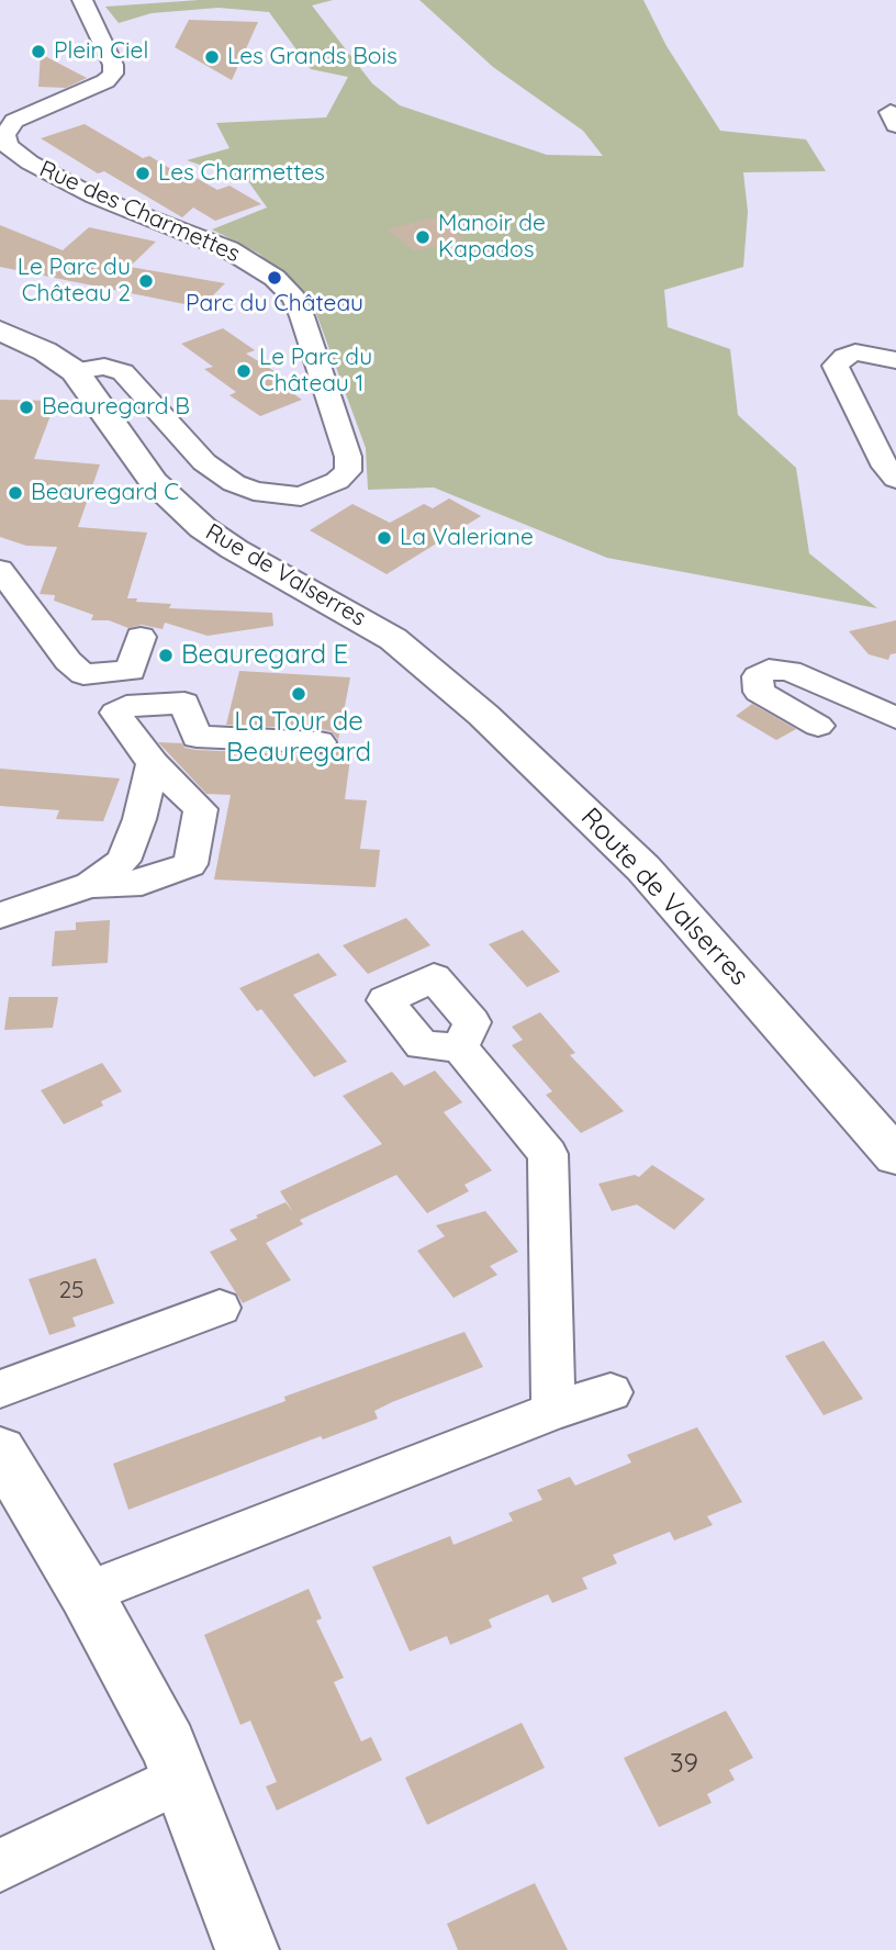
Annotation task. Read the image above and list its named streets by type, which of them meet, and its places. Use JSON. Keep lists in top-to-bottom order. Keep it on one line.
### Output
{"streets":{"street":["Rue des Charmettes","Rue de Valserres","Route de Valserres"]},"crossings":[["Rue des Charmettes","Rue de Valserres"],["Rue de Valserres","Route de Valserres"]],"places":["Plein Ciel","Les Grands Bois","Les Charmettes","Manoir de Kapados","Parc du Château","Le Parc du Château 2","Le Parc du Château 1","Beauregard B","Beauregard C","La Valeriane","Beauregard E","La Tour de Beauregard"],"house_numbers":["25","39"]}
